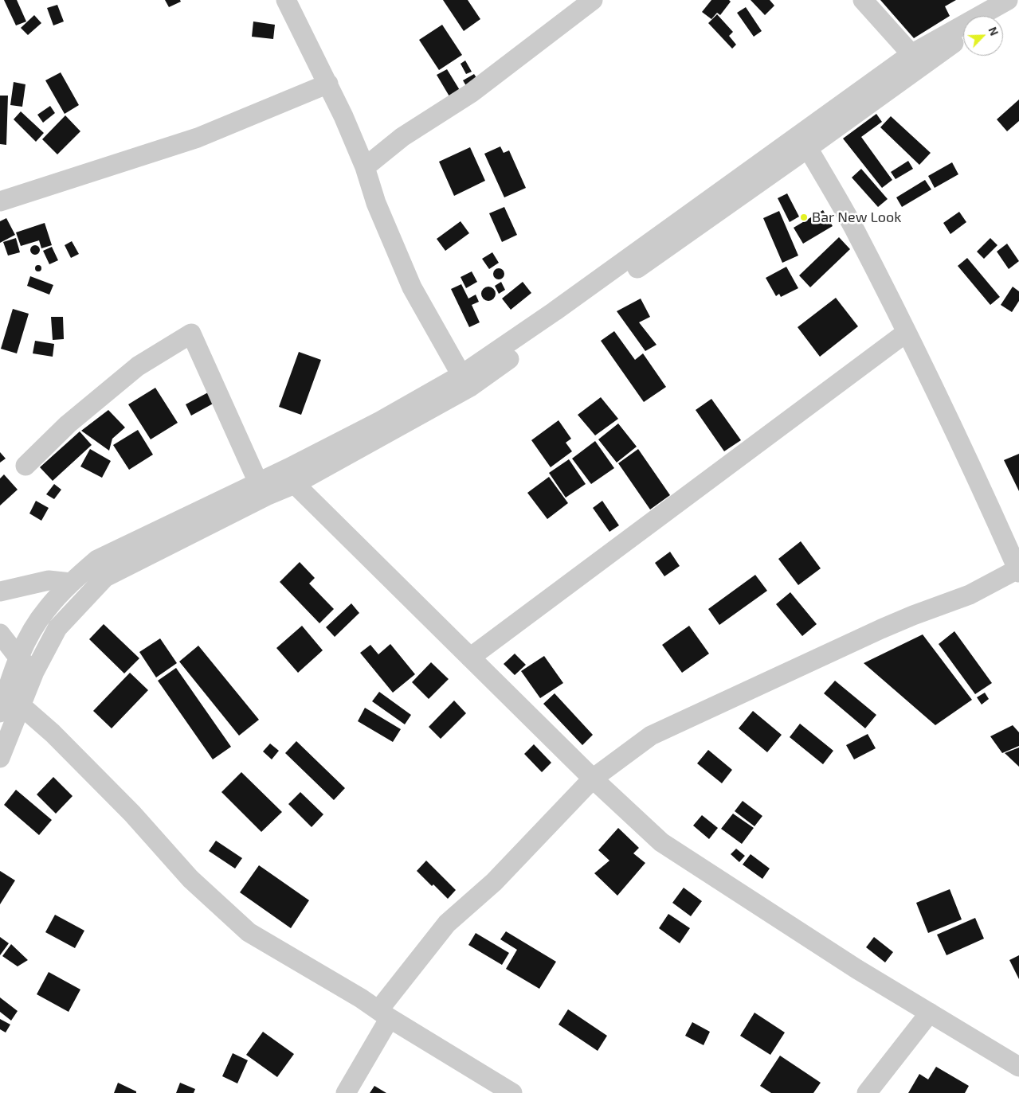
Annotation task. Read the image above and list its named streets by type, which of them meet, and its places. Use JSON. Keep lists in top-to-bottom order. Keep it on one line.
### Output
{"places":["Bar New Look"],"north":"top right"}
